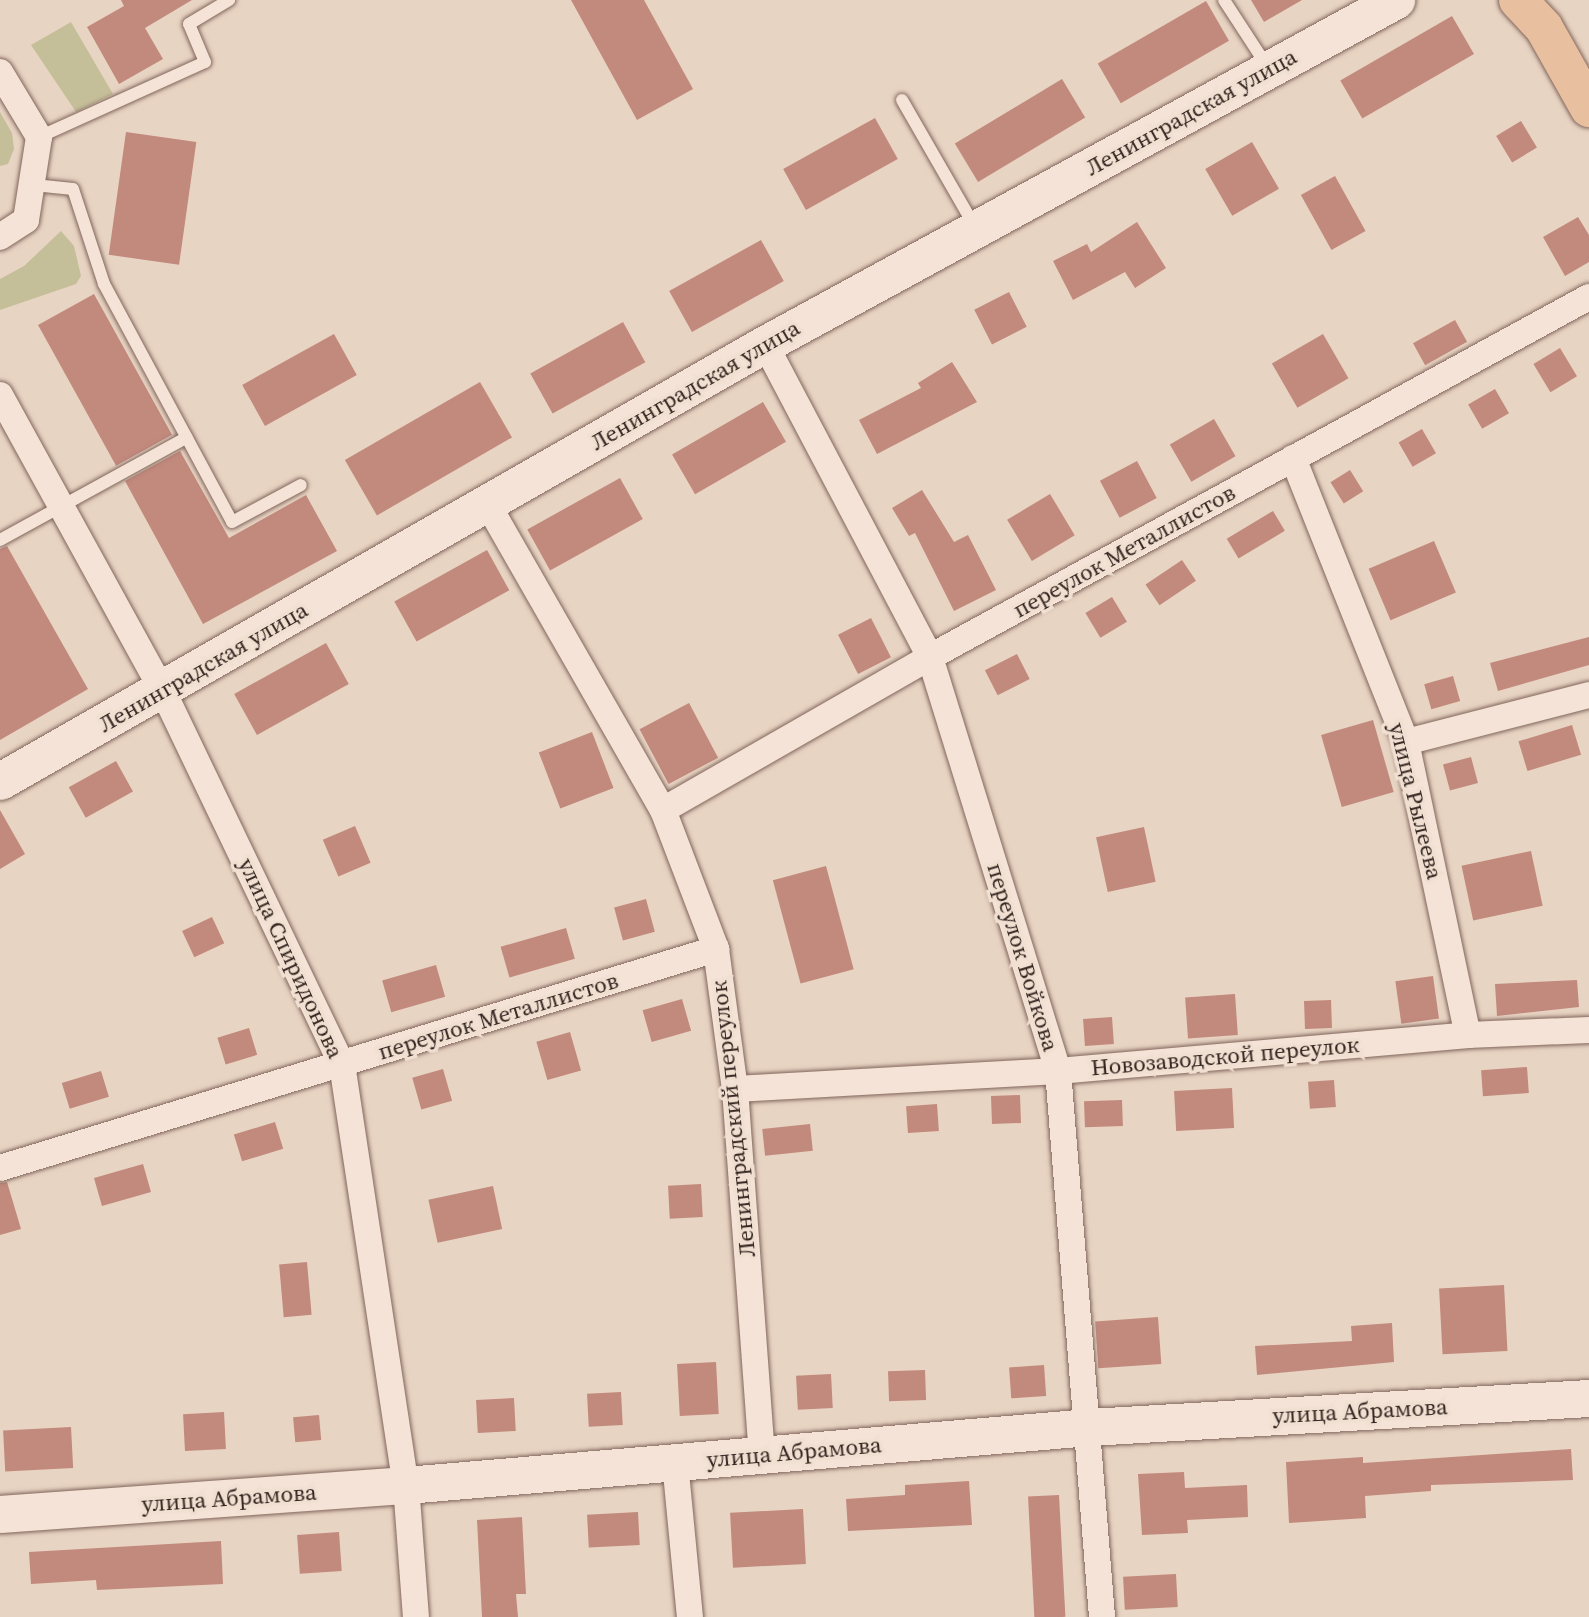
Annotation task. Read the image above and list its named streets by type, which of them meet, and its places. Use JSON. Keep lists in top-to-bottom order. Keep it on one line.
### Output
{"streets":{"street":["Ленинградская улица","переулок Металлистов","улица Рылеева","переулок Войкова","улица Спиридонова","Новозаводской переулок","Ленинградский переулок","улица Абрамова"]},"crossings":[["Ленинградская улица","переулок Войкова"],["Ленинградская улица","улица Спиридонова"],["Ленинградская улица","Ленинградский переулок"],["переулок Металлистов","улица Рылеева"],["переулок Металлистов","переулок Войкова"],["переулок Металлистов","улица Спиридонова"],["переулок Металлистов","Ленинградский переулок"],["улица Рылеева","Новозаводской переулок"],["переулок Войкова","Новозаводской переулок"],["переулок Войкова","улица Абрамова"],["улица Спиридонова","улица Абрамова"],["Новозаводской переулок","Ленинградский переулок"],["Ленинградский переулок","улица Абрамова"]]}
